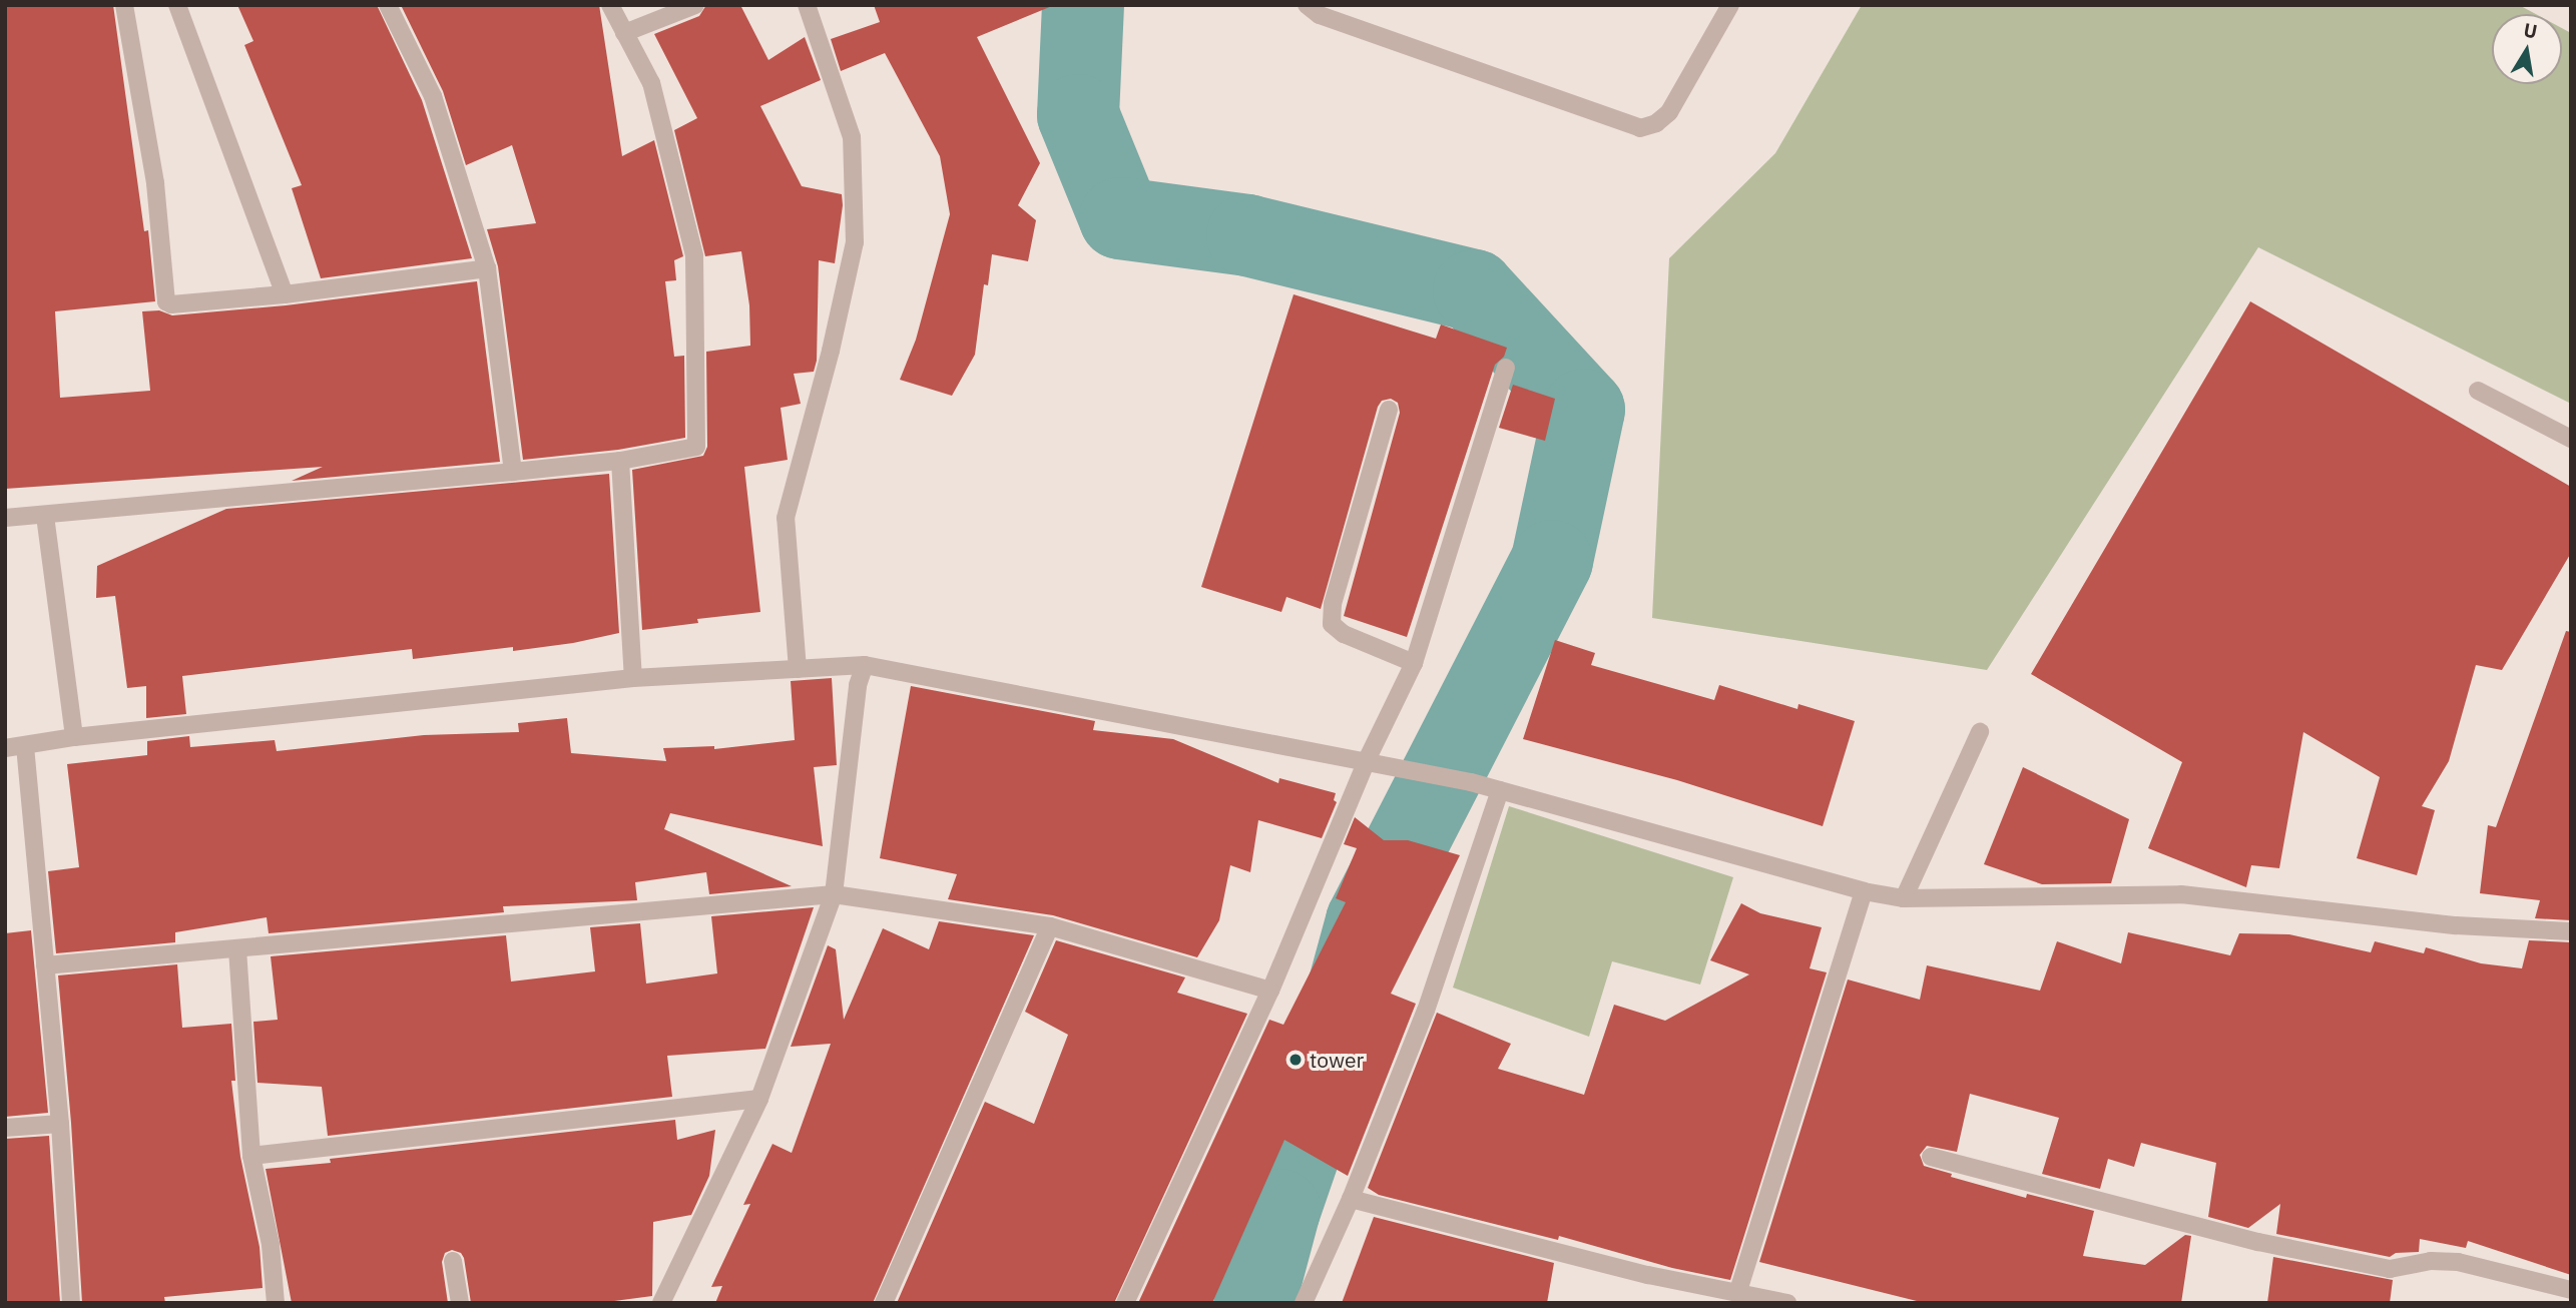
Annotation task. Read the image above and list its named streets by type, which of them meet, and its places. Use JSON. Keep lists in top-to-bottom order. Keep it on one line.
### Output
{"places":["tower"],"north":"top"}
